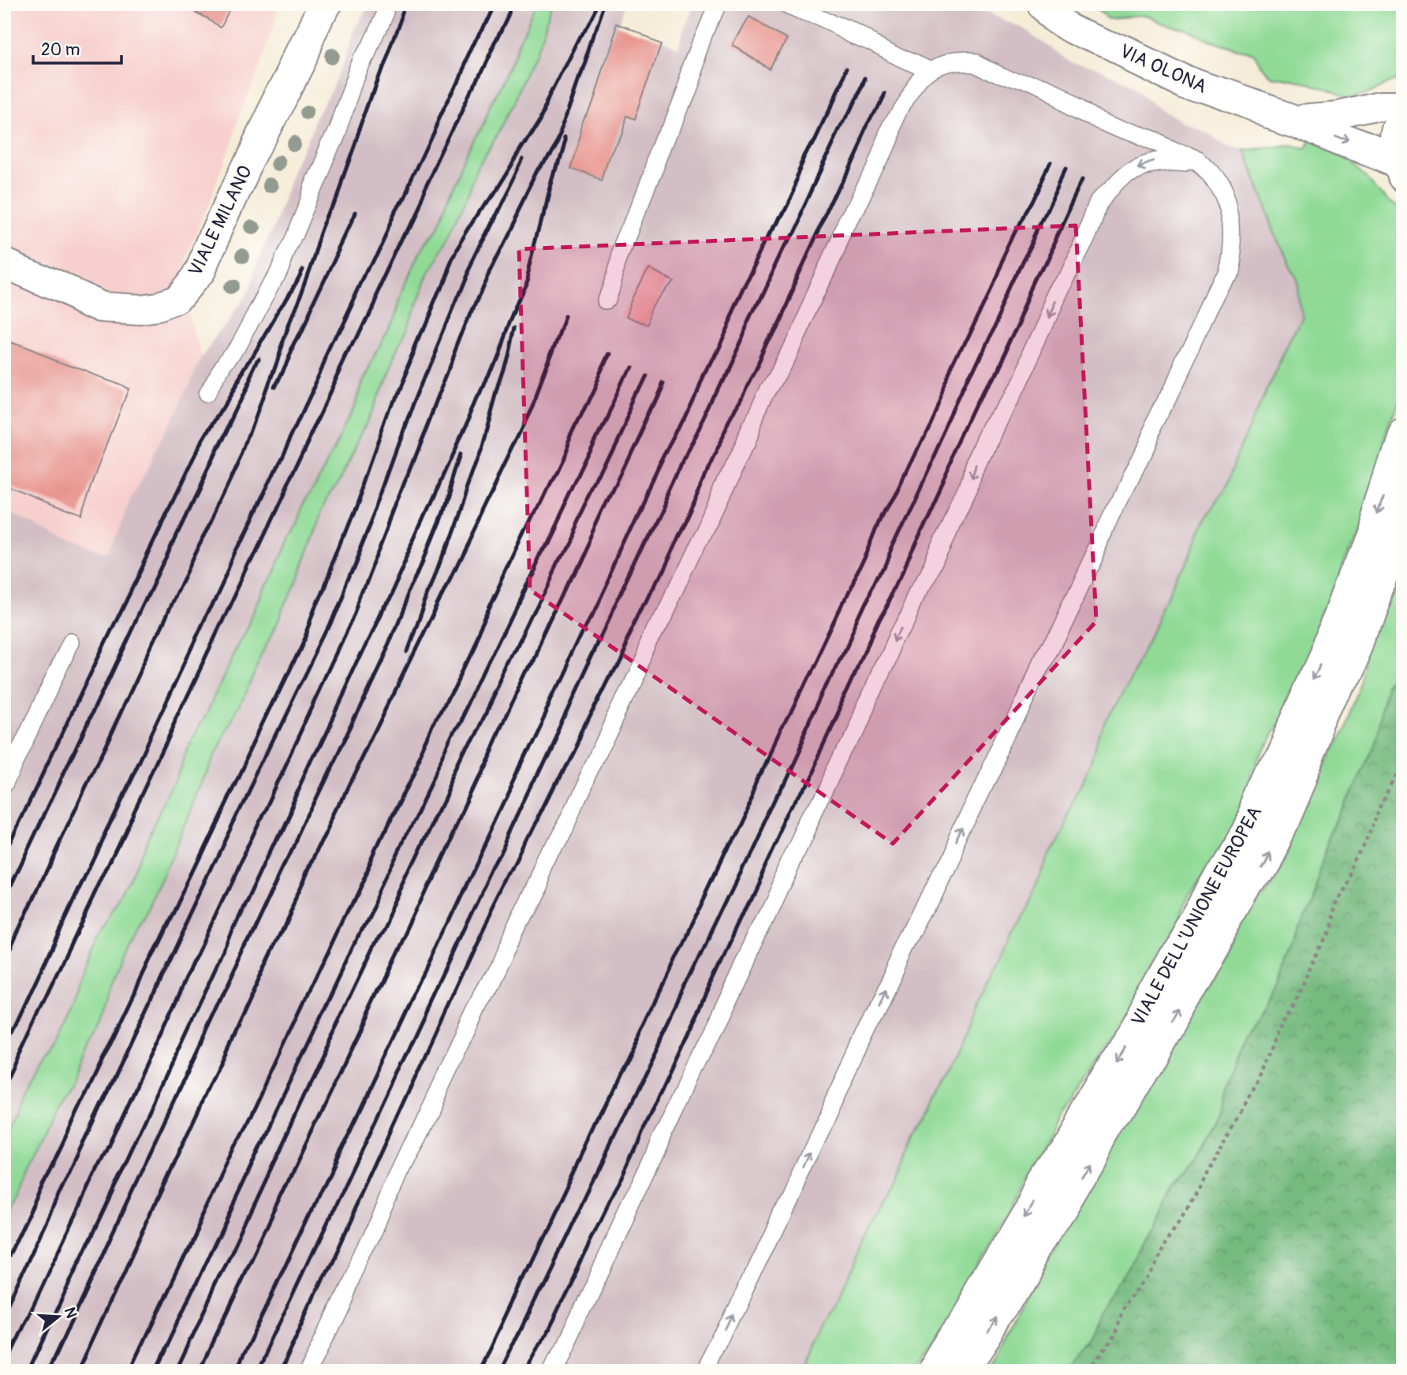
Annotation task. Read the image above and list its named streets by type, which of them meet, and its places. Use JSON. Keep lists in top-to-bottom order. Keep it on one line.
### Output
{"streets":{"street":["VIA OLONA","VIALE MILANO","VIALE DELL'UNIONE EUROPEA"]},"scale_bar":"20 m","north":"right"}
